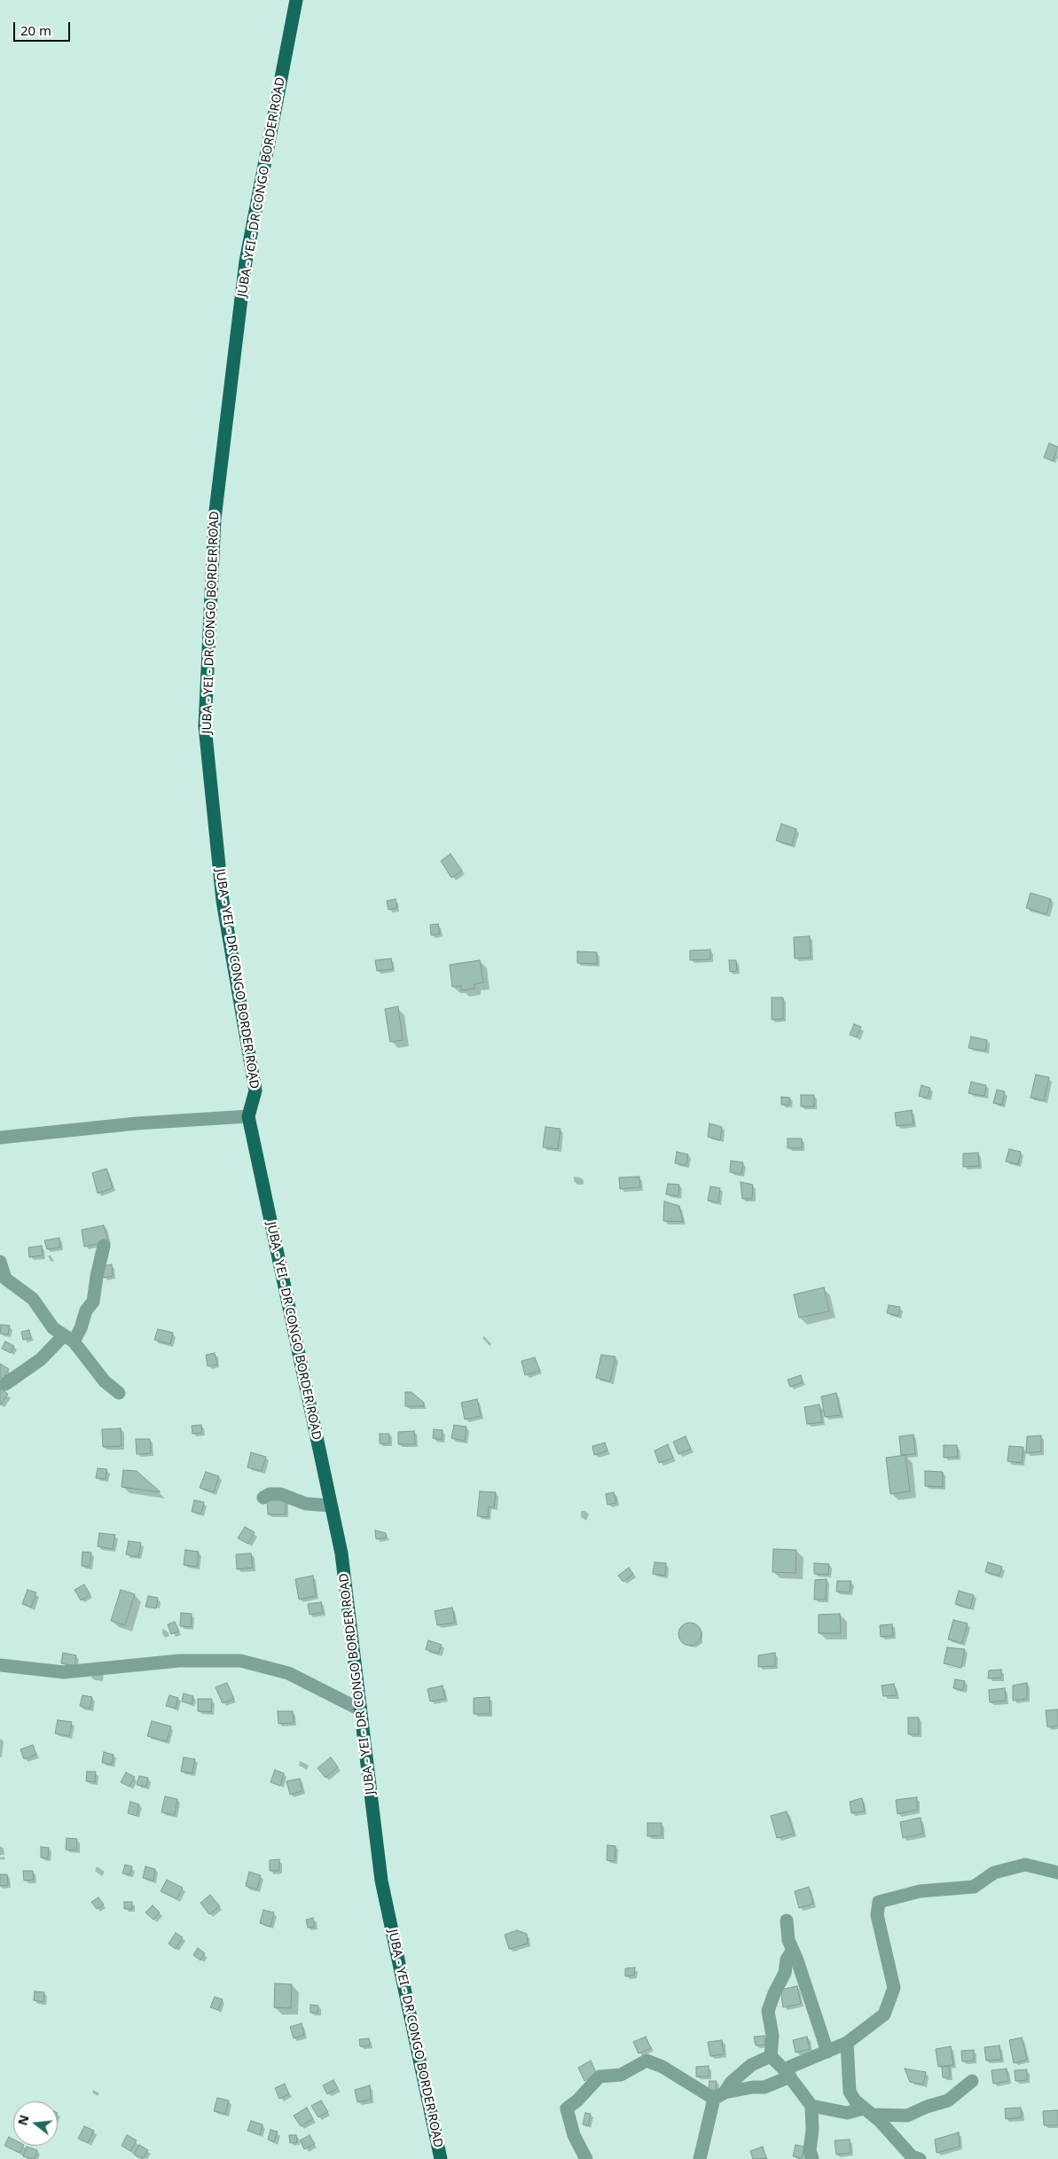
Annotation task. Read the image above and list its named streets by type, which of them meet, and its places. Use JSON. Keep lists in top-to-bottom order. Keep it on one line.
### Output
{"streets":{"main road":["JUBA - YEI - DR CONGO BORDER ROAD"]},"scale_bar":"20 m","north":"left"}
